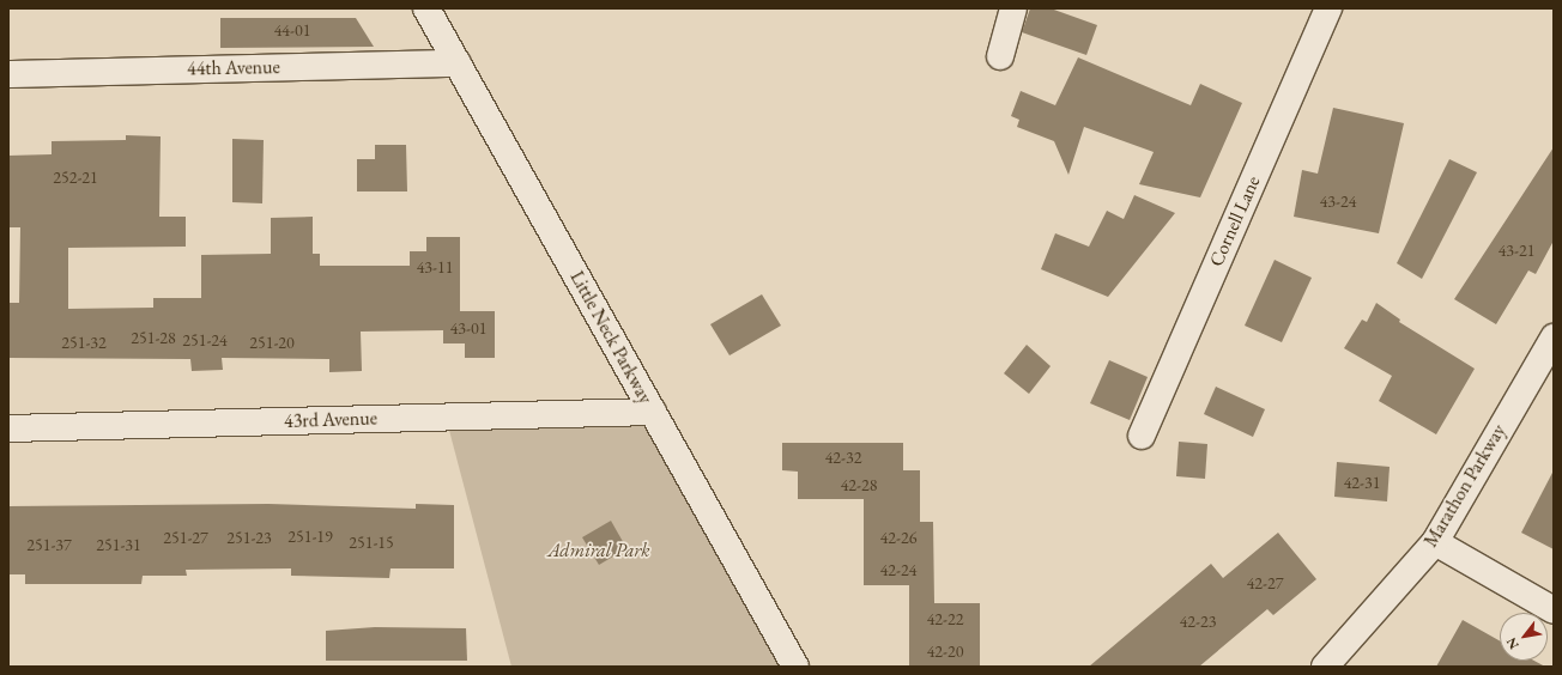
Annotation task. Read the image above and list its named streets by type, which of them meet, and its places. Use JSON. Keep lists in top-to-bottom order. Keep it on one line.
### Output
{"streets":{"street":["44th Avenue","Cornell Lane","Little Neck Parkway","43rd Avenue","Marathon Parkway"]},"crossings":[["44th Avenue","Little Neck Parkway"],["Little Neck Parkway","43rd Avenue"]],"parks":["Admiral Park"],"house_numbers":["44-01","252-21","43-24","43-21","43-11","43-01","251-28","251-24","251-32","251-20","42-32","42-31","42-28","251-19","251-27","251-23","42-26","251-15","251-37","251-31","42-24","42-27","42-22","42-23","42-20"],"north":"bottom left"}
